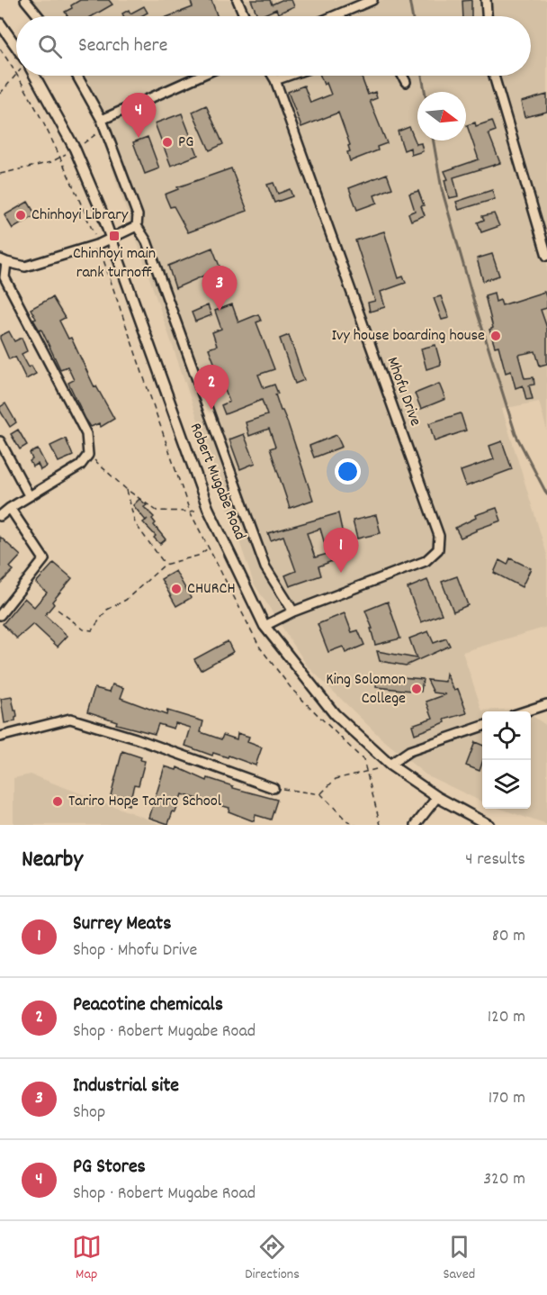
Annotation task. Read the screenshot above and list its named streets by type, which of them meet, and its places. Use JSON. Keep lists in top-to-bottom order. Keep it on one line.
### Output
{"streets":{"main road":["Robert Mugabe Road"],"street":["Mhofu Drive"]},"crossings":[["Mhofu Drive","Robert Mugabe Road"]],"places":{"other":["PG","Chinhoyi Library","Ivy house boarding house","CHURCH","King Solomon College","Tariro Hope Tariro School"],"transit":["Chinhoyi main rank turnoff"]},"north":"right","page":{"search":"Search here","pins":["4","3","2","1"],"heading":["Nearby","4 results"],"list":[{"mark":"1","name":"Surrey Meats","note":"Shop · Mhofu Drive","value":"80 m"},{"mark":"2","name":"Peacotine chemicals","note":"Shop · Robert Mugabe Road","value":"120 m"},{"mark":"3","name":"Industrial site","note":"Shop","value":"170 m"},{"mark":"4","name":"PG Stores","note":"Shop · Robert Mugabe Road","value":"320 m"}],"nav":["Map","Directions","Saved"]}}
